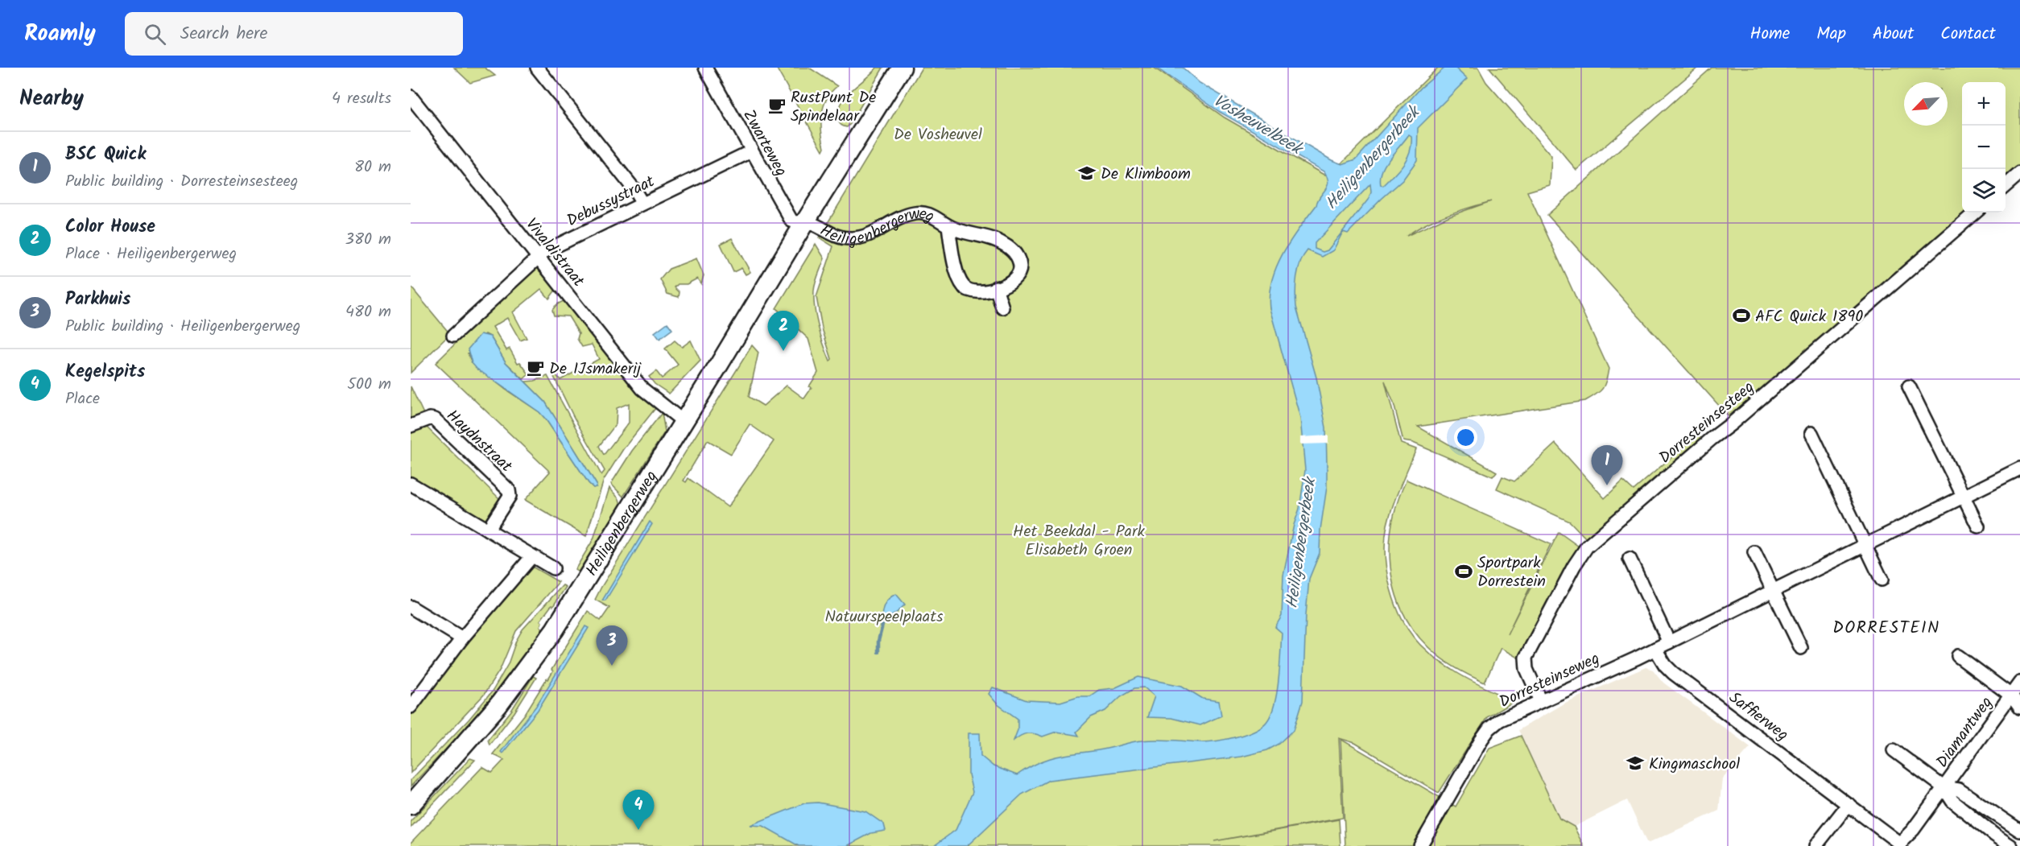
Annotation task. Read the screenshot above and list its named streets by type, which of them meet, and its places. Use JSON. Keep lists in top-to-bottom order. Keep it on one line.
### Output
{"streets":{"main road":["Heiligenbergerweg"],"street":["Zwarteweg","Debussystraat","Vivaldistraat","Dorresteinsesteeg","Haydnstraat","Dorresteinseweg","Saffierweg","Diamantweg"]},"crossings":[["Zwarteweg","Debussystraat"],["Zwarteweg","Heiligenbergerweg"],["Debussystraat","Vivaldistraat"],["Heiligenbergerweg","Vivaldistraat"],["Dorresteinsesteeg","Dorresteinseweg"],["Dorresteinseweg","Saffierweg"],["Saffierweg","Diamantweg"]],"districts":["DORRESTEIN"],"water":["Vosheuvelbeek","Heiligenbergerbeek"],"parks":["De Vosheuvel","Het Beekdal - Park Elisabeth Groen","Natuurspeelplaats"],"places":{"cafe":["RustPunt De Spindelaar","De IJsmakerij"],"school or university":["De Klimboom","Kingmaschool"],"sports":["AFC Quick 1890","Sportpark Dorrestein"]},"north":"bottom left","page":{"header":"Roamly","search":"Search here","nav":["Home","Map","About","Contact"],"heading":["Nearby","4 results"],"map_buttons":["+","−"],"list":[{"mark":"1","name":"BSC Quick","note":"Public building · Dorresteinsesteeg","value":"80 m"},{"mark":"2","name":"Color House","note":"Place · Heiligenbergerweg","value":"380 m"},{"mark":"3","name":"Parkhuis","note":"Public building · Heiligenbergerweg","value":"480 m"},{"mark":"4","name":"Kegelspits","note":"Place","value":"500 m"}],"pins":["2","1","3","4"]}}
